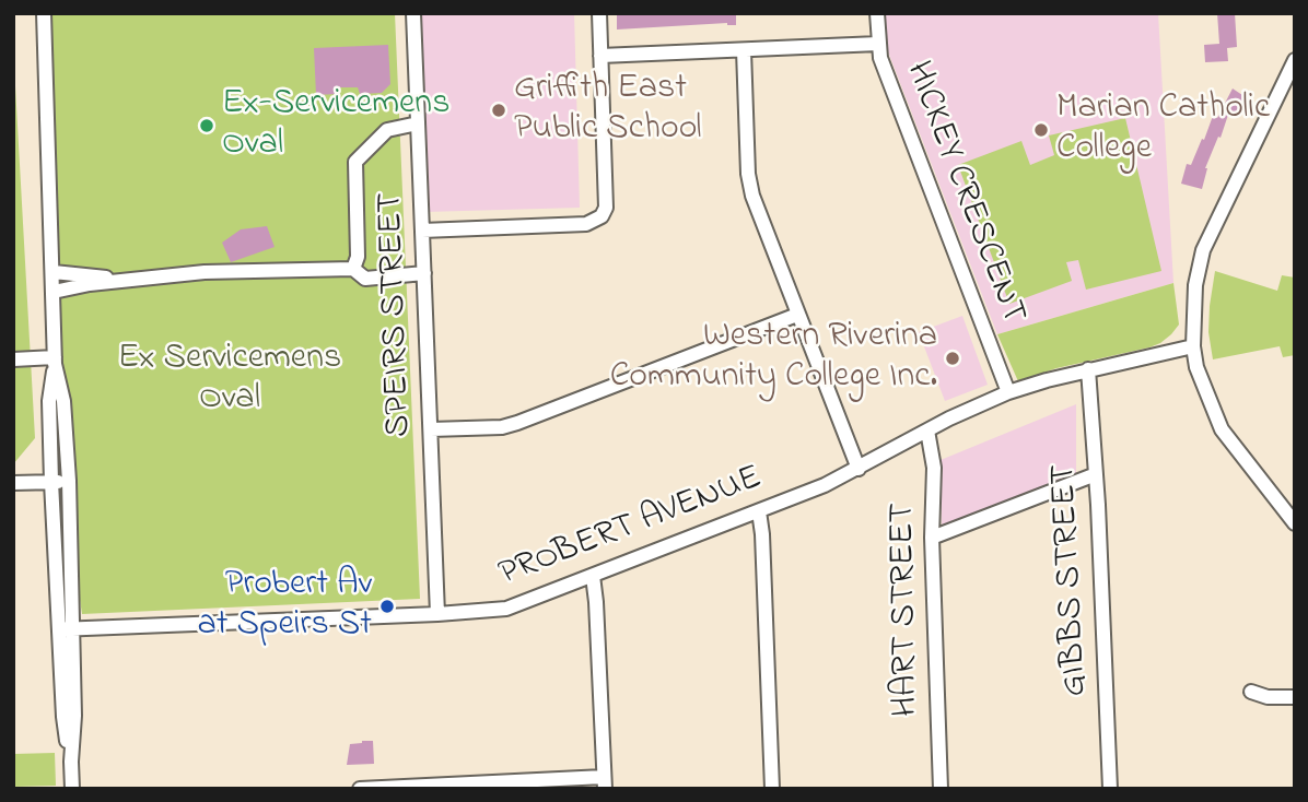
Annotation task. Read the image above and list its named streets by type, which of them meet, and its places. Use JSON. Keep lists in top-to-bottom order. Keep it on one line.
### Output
{"streets":{"street":["HICKEY CRESCENT","SPEIRS STREET","PROBERT AVENUE","GIBBS STREET","HART STREET"]},"crossings":[["HICKEY CRESCENT","PROBERT AVENUE"],["SPEIRS STREET","PROBERT AVENUE"],["PROBERT AVENUE","GIBBS STREET"],["PROBERT AVENUE","HART STREET"]],"parks":["Ex Servicemens Oval"],"places":["Griffith East Public School","Ex-Servicemens Oval","Marian Catholic College","Western Riverina Community College Inc.","Probert Av at Speirs St"]}
